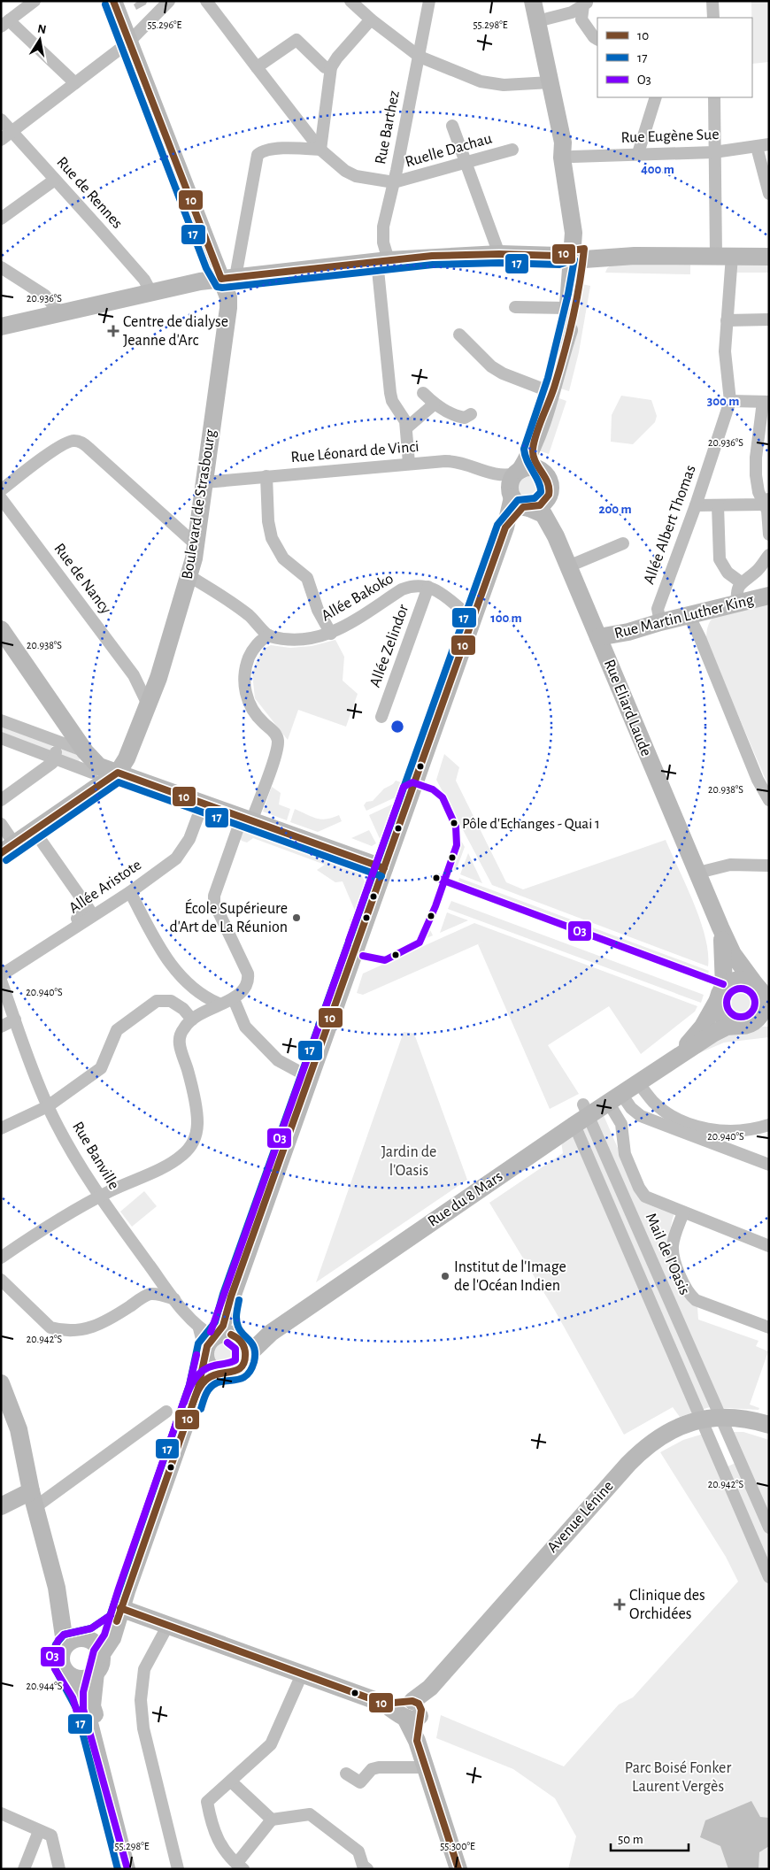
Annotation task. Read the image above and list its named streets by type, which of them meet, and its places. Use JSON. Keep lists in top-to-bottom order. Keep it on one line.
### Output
{"streets":{"main road":["Boulevard de Strasbourg","Rue Martin Luther King","Rue Eliard Laude","Rue du 8 Mars","Avenue Lénine"],"street":["Rue Barthez","Rue Eugène Sue","Ruelle Dachau","Rue de Rennes","Rue Léonard de Vinci","Allée Albert Thomas","Rue de Nancy","Allée Bakoko","Allée Zelindor","Allée Aristote","Rue Banville","Mail de l'Oasis"]},"crossings":[["Rue Barthez","Ruelle Dachau"],["Rue Eugène Sue","Allée Albert Thomas"],["Rue Léonard de Vinci","Boulevard de Strasbourg"],["Rue Léonard de Vinci","Rue Eliard Laude"],["Boulevard de Strasbourg","Rue de Nancy"],["Allée Albert Thomas","Rue Martin Luther King"],["Allée Bakoko","Allée Zelindor"],["Rue Martin Luther King","Rue Eliard Laude"],["Rue Eliard Laude","Rue du 8 Mars"],["Rue Banville","Rue du 8 Mars"],["Rue du 8 Mars","Mail de l'Oasis"],["Mail de l'Oasis","Avenue Lénine"]],"parks":["Jardin de l'Oasis","Parc Boisé Fonker Laurent Vergès"],"places":{"health":["Centre de dialyse Jeanne d'Arc","Clinique des Orchidées"],"other":["Pôle d'Echanges - Quai 1","École Supérieure d'Art de La Réunion","Institut de l'Image de l'Océan Indien"]},"lines":["transit line 10","transit line 17","transit line O3"],"legend":["10","17","O3"],"scale_bar":"50 m","north":"top","coordinates":["55.296°E","55.298°E","20.936°S","20.938°S","20.940°S","20.942°S","20.944°S","55.300°E"],"rings":["400 m","300 m","200 m","100 m"]}
